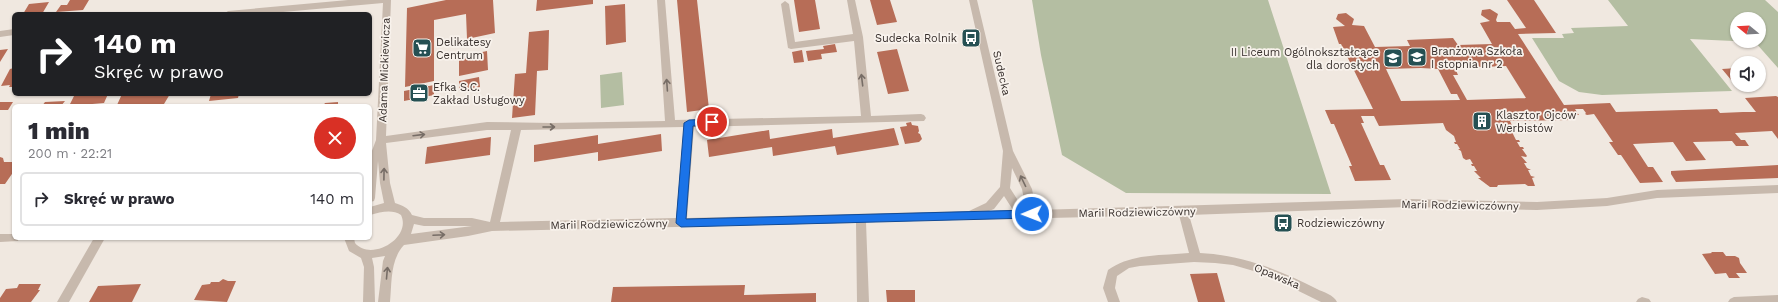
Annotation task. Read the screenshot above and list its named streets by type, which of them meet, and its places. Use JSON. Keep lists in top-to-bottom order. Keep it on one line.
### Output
{"streets":{"street":["Adama Mickiewicza","Sudecka","Marii Rodziewiczówny","Opawska"]},"crossings":[["Sudecka","Marii Rodziewiczówny"]],"places":{"bus stop":["Sudecka Rolnik","Rodziewiczówny"],"supermarket":["Delikatesy Centrum"],"school or university":["Branżowa Szkoła I stopnia nr 2","II Liceum Ogólnokształcące dla dorosłych"],"office":["Efka S.C. Zakład Usługowy"],"building":["Klasztor Ojców Werbistów"]},"north":"left","page":{"turn":["140 m","Skręć w prawo"],"heading":["1 min","200 m · 22:21"],"list":[{"name":"Skręć w prawo","value":"140 m"}]}}
